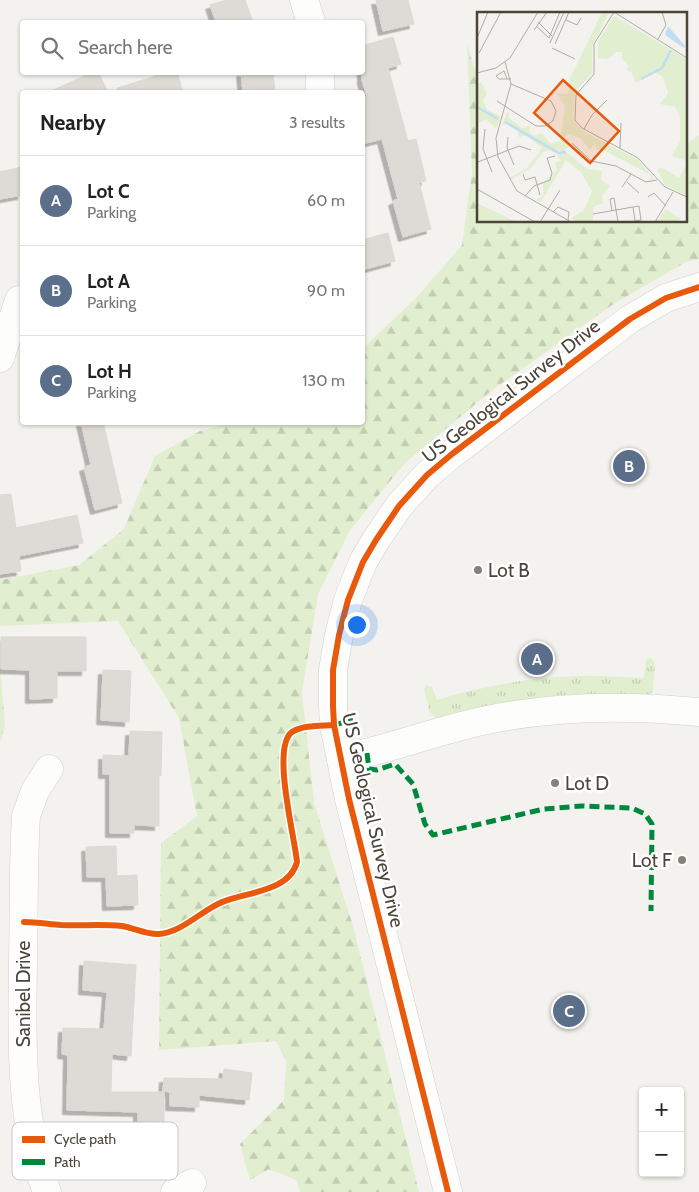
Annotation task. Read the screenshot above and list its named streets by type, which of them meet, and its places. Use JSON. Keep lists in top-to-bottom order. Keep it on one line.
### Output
{"streets":{"street":["US Geological Survey Drive","Sanibel Drive"]},"places":["Lot B","Lot D","Lot F"],"legend":["Cycle path","Path"],"page":{"search":"Search here","heading":["Nearby","3 results"],"list":[{"mark":"A","name":"Lot C","note":"Parking","value":"60 m"},{"mark":"B","name":"Lot A","note":"Parking","value":"90 m"},{"mark":"C","name":"Lot H","note":"Parking","value":"130 m"}],"pins":["B","A","C"],"map_buttons":["+","−"]}}
